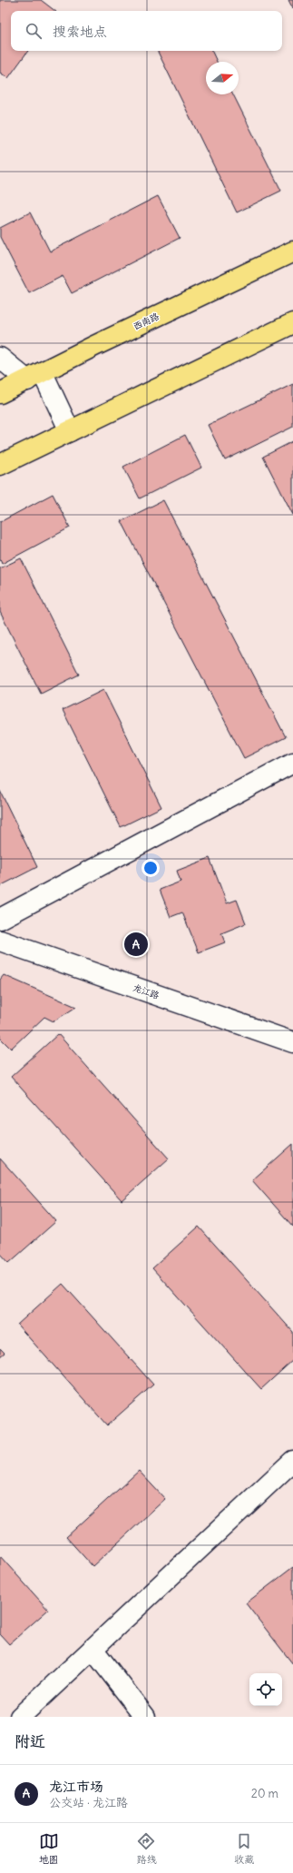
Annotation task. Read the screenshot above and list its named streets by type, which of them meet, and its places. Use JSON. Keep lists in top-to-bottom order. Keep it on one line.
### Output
{"streets":{"main road":["西南路"],"street":["龙江路"]},"north":"right","page":{"search":"搜索地点","pins":"A","heading":"附近","list":[{"mark":"A","name":"龙江市场","note":"公交站 · 龙江路","value":"20 m"}],"nav":["地图","路线","收藏"]}}
